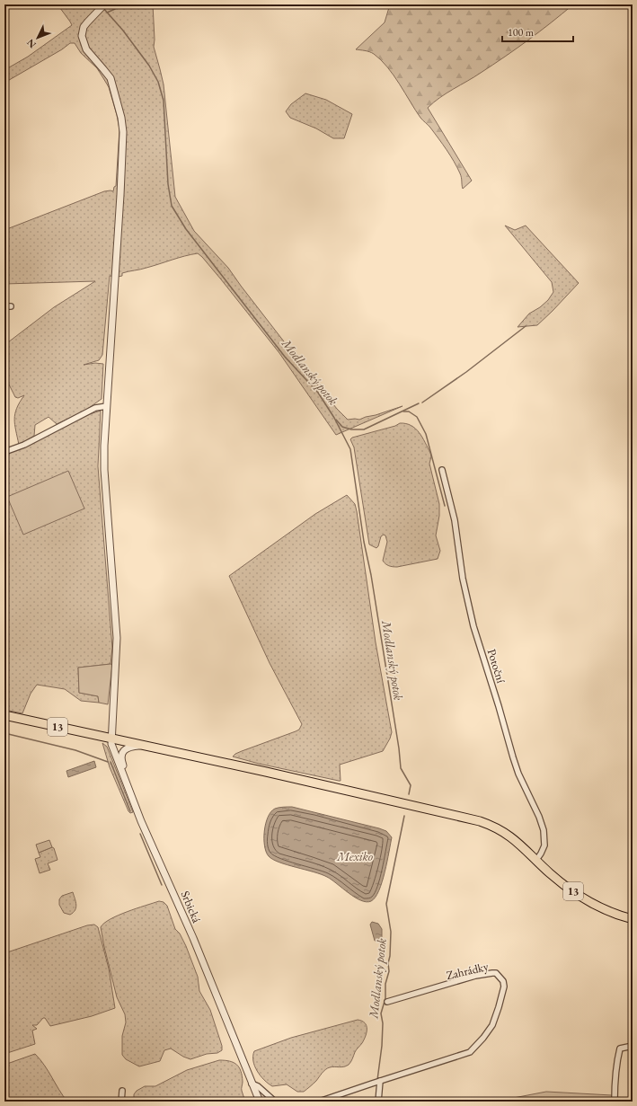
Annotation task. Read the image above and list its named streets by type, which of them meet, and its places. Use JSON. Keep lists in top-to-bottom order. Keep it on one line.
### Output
{"streets":{"main road":["13"],"street":["Potoční","Srbická","Zahrádky"]},"crossings":[["Potoční","13"],["13","Srbická"]],"water":["Modlanský potok","Mexiko"],"scale_bar":"100 m","north":"bottom left"}
